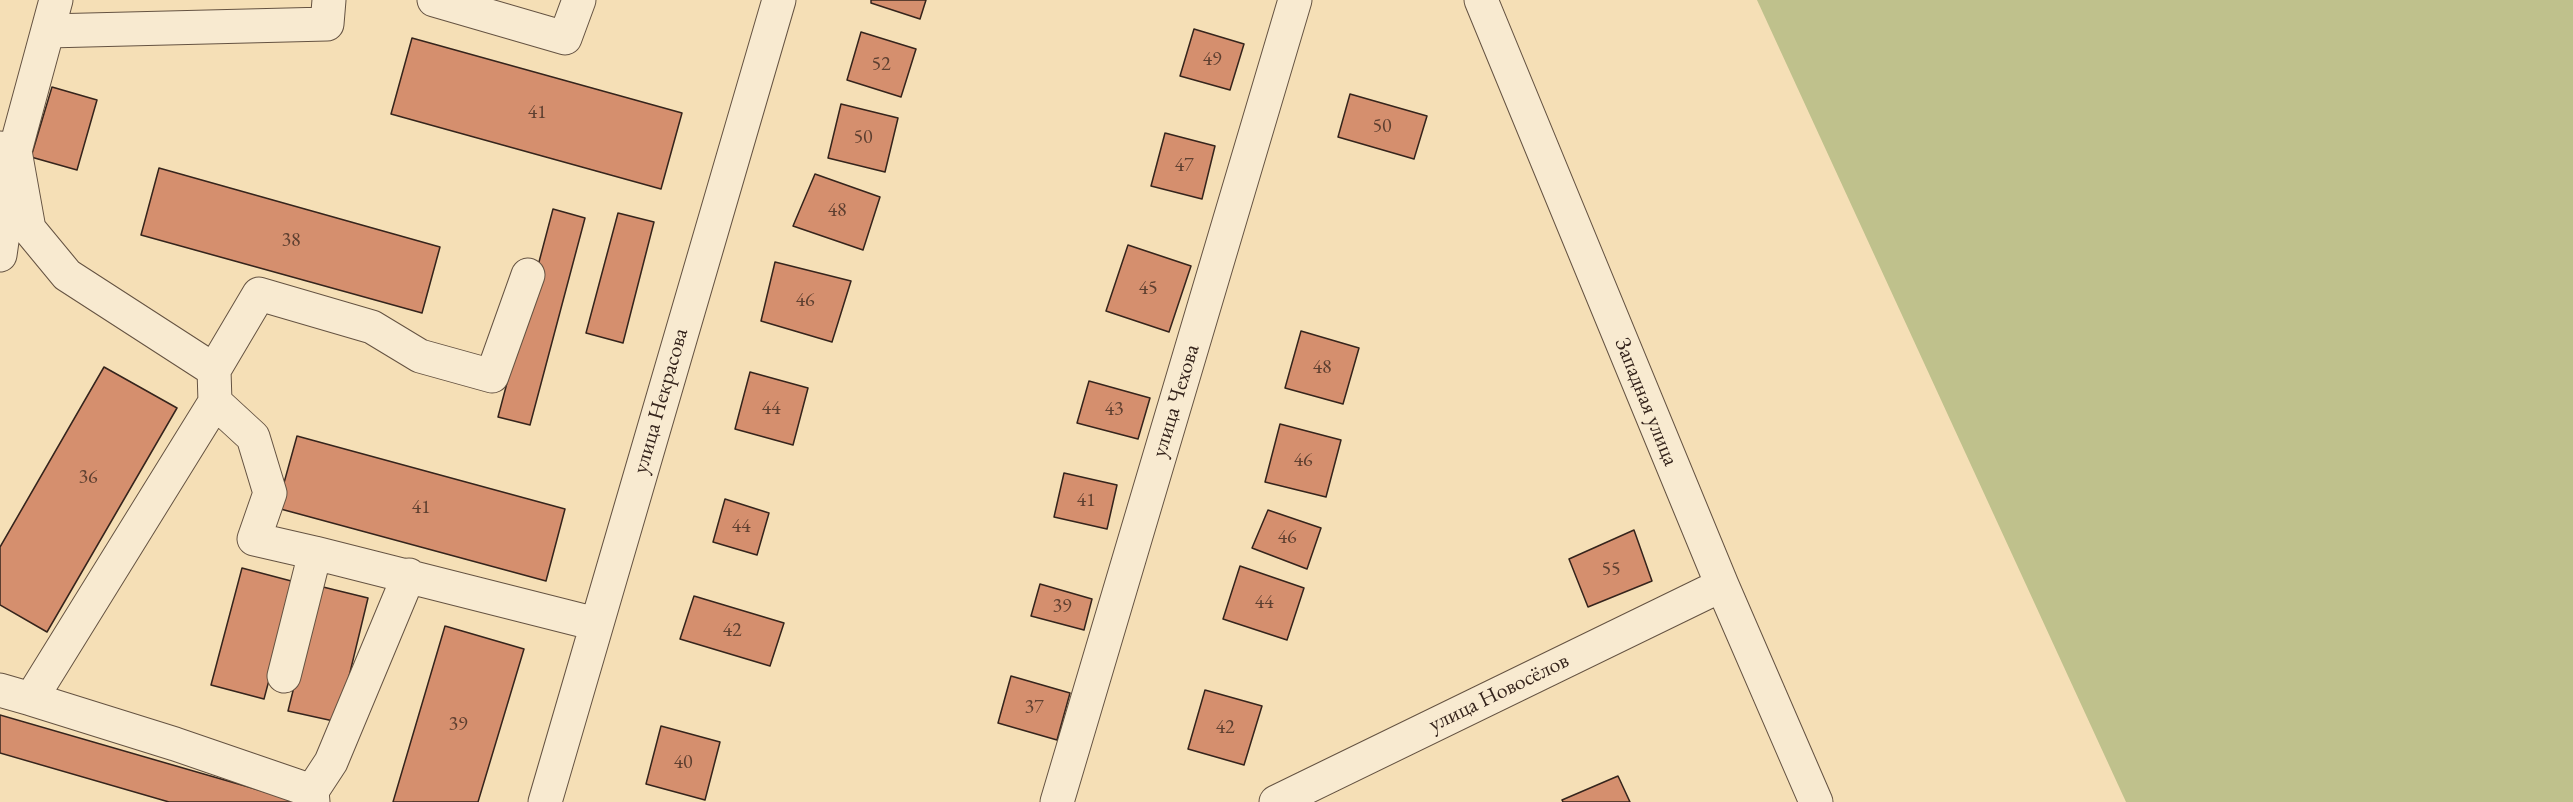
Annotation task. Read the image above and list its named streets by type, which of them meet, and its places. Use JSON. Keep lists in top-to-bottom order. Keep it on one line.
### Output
{"streets":{"street":["улица Некрасова","улица Чехова","Западная улица","улица Новосёлов"]},"crossings":[["Западная улица","улица Новосёлов"]],"house_numbers":["49","52","41","50","50","47","48","38","45","46","48","44","43","46","36","41","41","44","46","55","44","39","42","37","39","42","40"]}
